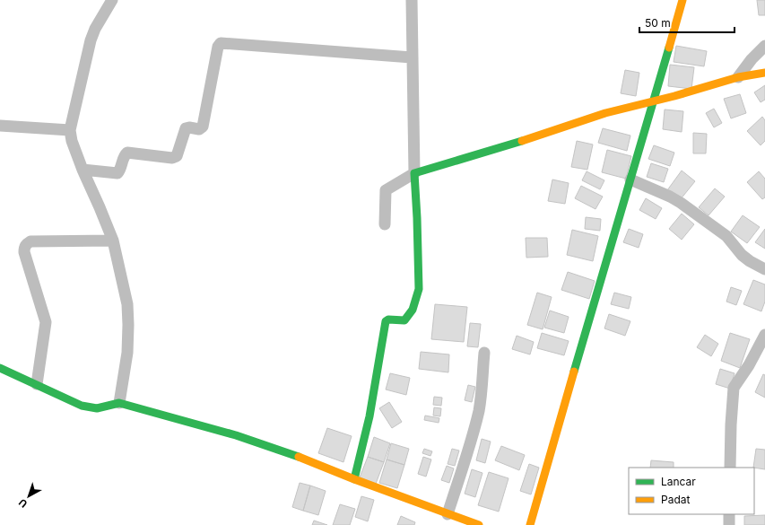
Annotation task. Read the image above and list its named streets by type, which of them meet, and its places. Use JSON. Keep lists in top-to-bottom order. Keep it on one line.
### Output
{"legend":["Lancar","Padat"],"scale_bar":"50 m","north":"bottom left"}
